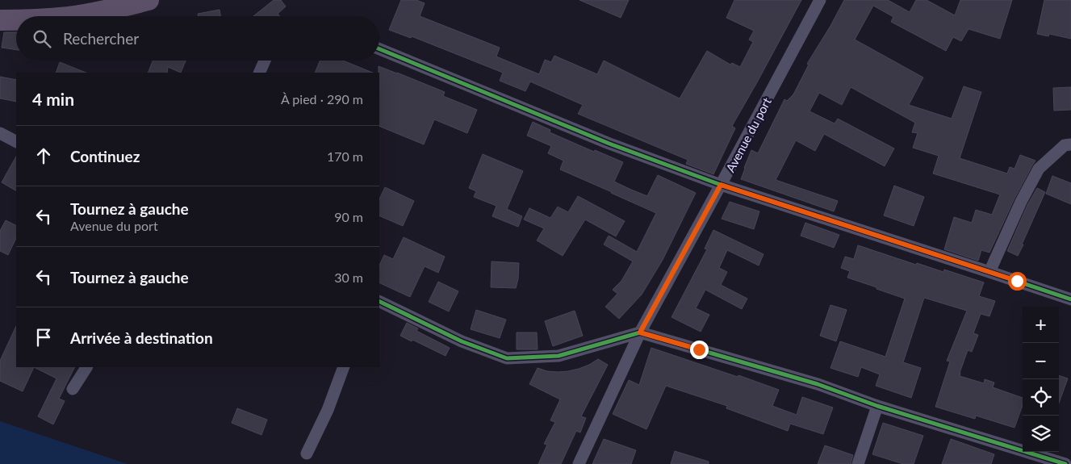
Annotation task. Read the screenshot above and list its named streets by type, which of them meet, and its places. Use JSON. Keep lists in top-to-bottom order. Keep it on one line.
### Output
{"streets":{"street":["Avenue du port"]},"page":{"search":"Rechercher","heading":["4 min","À pied · 290 m"],"list":[["Continuez","170 m"],["Tournez à gauche","Avenue du port","90 m"],["Tournez à gauche","30 m"],"Arrivée à destination"],"map_buttons":["+","−"]}}
